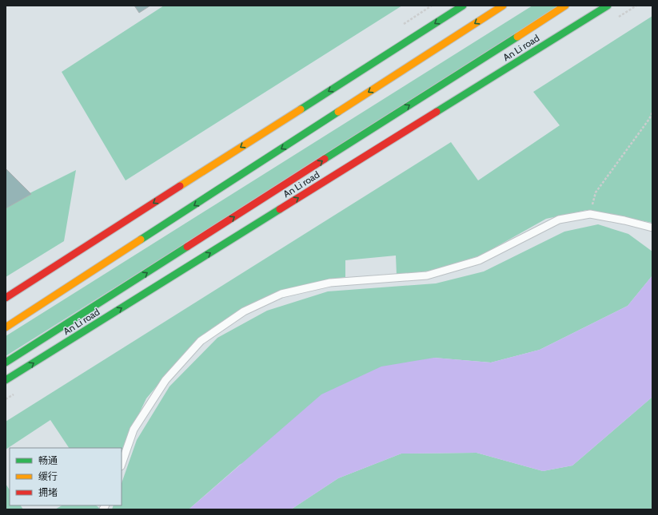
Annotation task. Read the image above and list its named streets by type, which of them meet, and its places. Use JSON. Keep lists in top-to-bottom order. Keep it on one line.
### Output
{"streets":{"main road":["An Li road"]},"legend":["畅通","缓行","拥堵"]}
